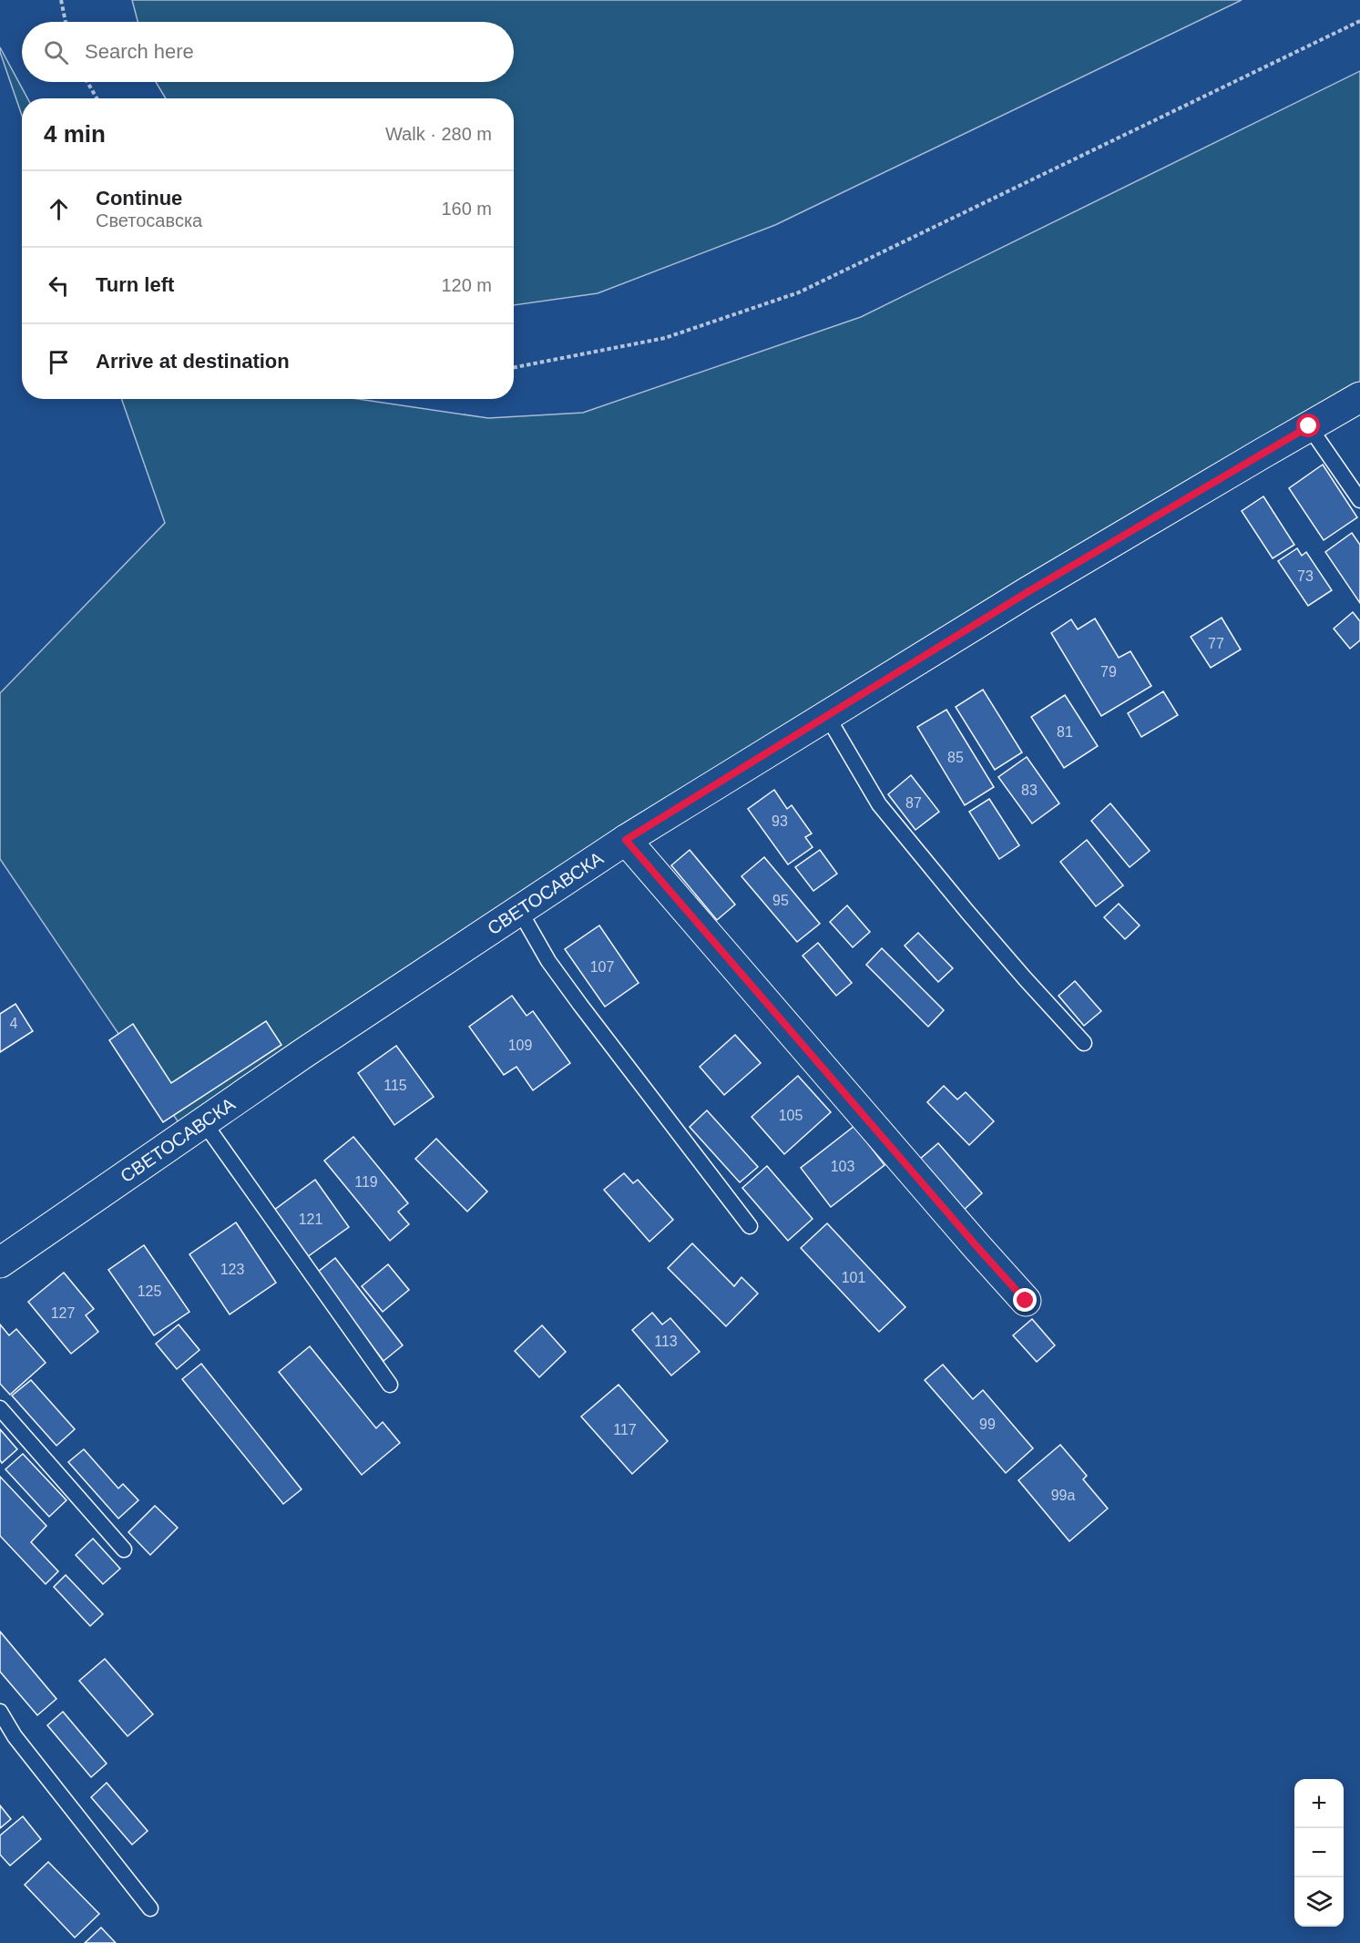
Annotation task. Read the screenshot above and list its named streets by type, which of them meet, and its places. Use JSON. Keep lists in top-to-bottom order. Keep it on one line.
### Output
{"streets":{"street":["СВЕТОСАВСКА"]},"house_numbers":["73","77","79","81","85","83","87","93","95","107","4","109","115","105","103","119","121","123","101","125","127","113","99","117","99a"],"page":{"search":"Search here","heading":["4 min","Walk · 280 m"],"list":[["Continue","Светосавска","160 m"],["Turn left","120 m"],"Arrive at destination"],"map_buttons":["+","−"]}}
